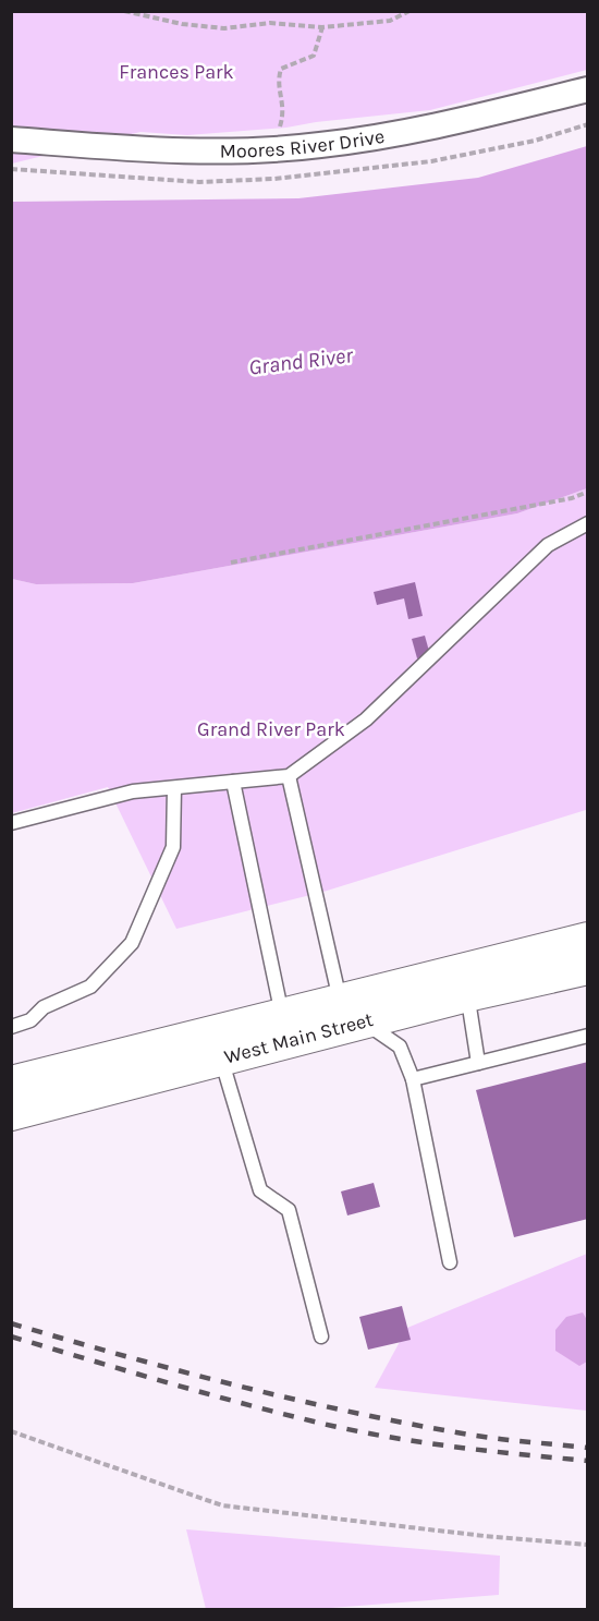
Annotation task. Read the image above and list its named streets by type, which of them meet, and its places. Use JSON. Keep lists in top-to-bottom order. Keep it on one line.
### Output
{"streets":{"main road":["West Main Street"],"street":["Moores River Drive"]},"water":["Grand River"],"parks":["Frances Park","Grand River Park"]}
